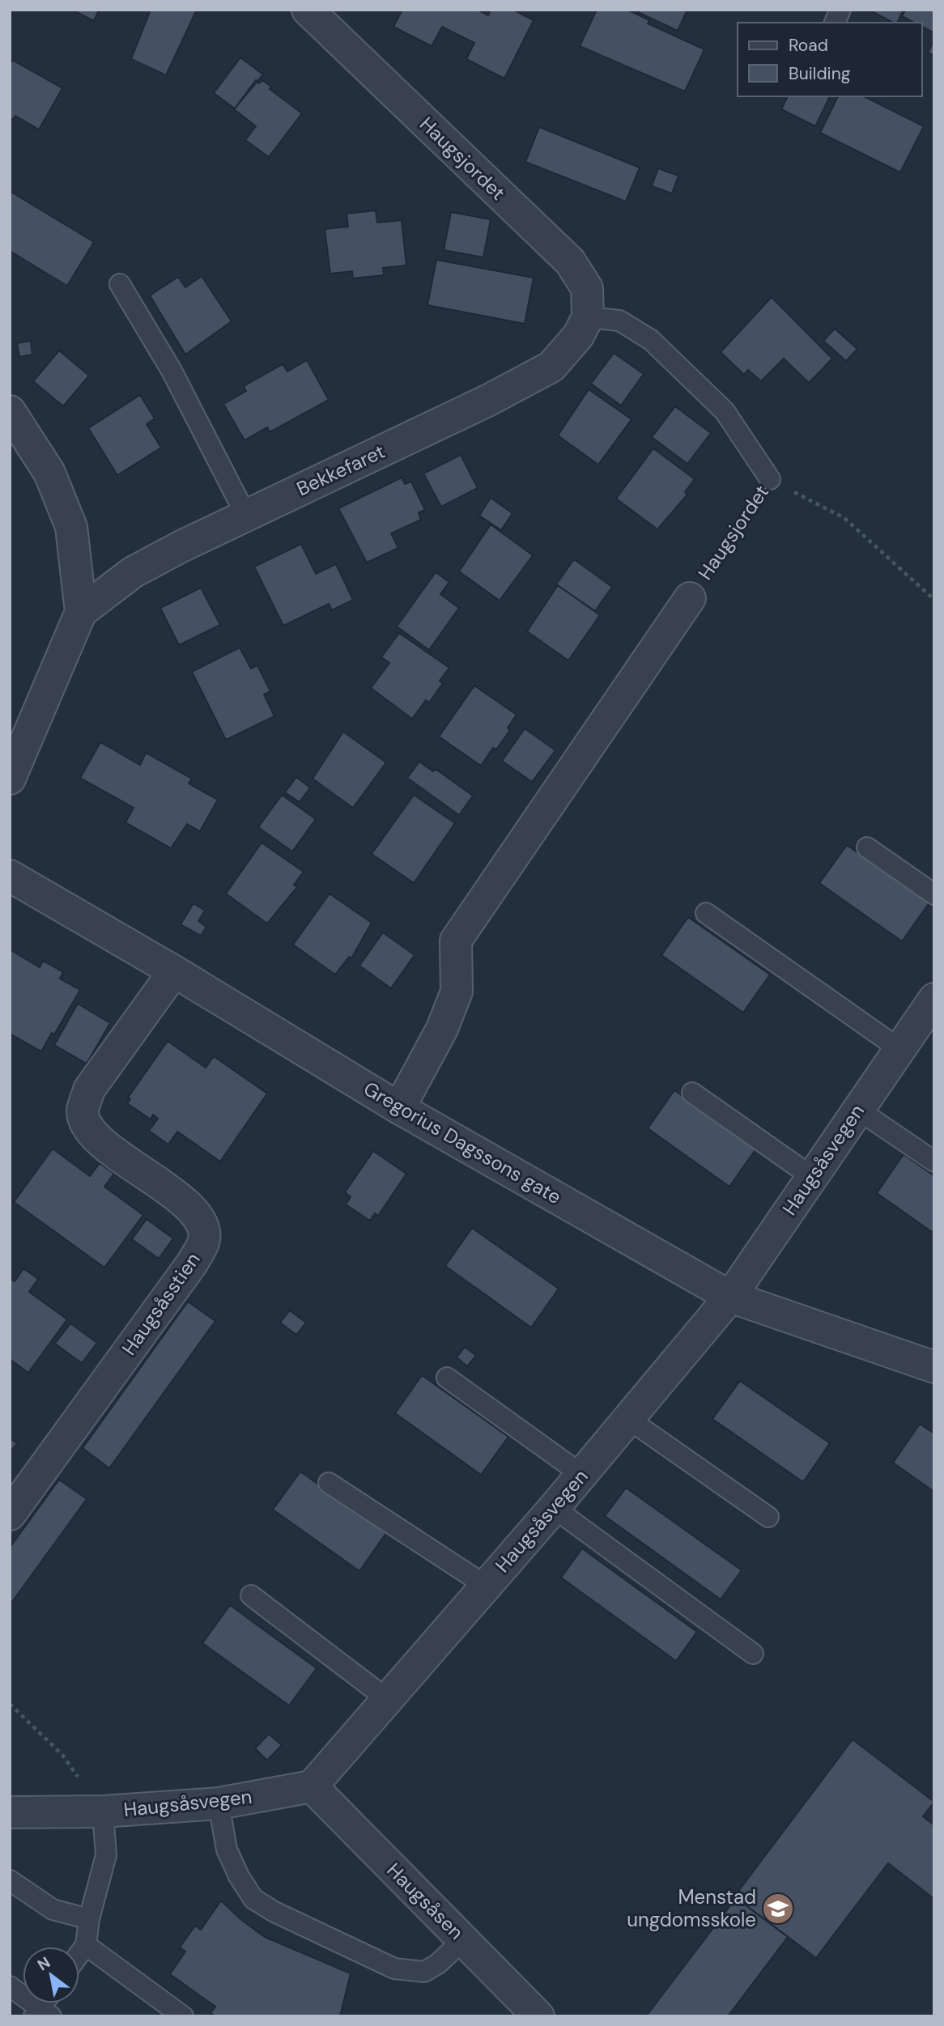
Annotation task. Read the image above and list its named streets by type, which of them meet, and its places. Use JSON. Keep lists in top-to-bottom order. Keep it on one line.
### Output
{"streets":{"street":["Haugsjordet","Bekkefaret","Gregorius Dagssons gate","Haugsåsvegen","Haugsåsstien","Haugsåsen"]},"crossings":[["Haugsjordet","Bekkefaret"],["Haugsjordet","Gregorius Dagssons gate"],["Gregorius Dagssons gate","Haugsåsvegen"],["Gregorius Dagssons gate","Haugsåsstien"],["Haugsåsvegen","Haugsåsen"]],"places":{"school or university":["Menstad ungdomsskole"]},"legend":["Road","Building"],"north":"top left"}
